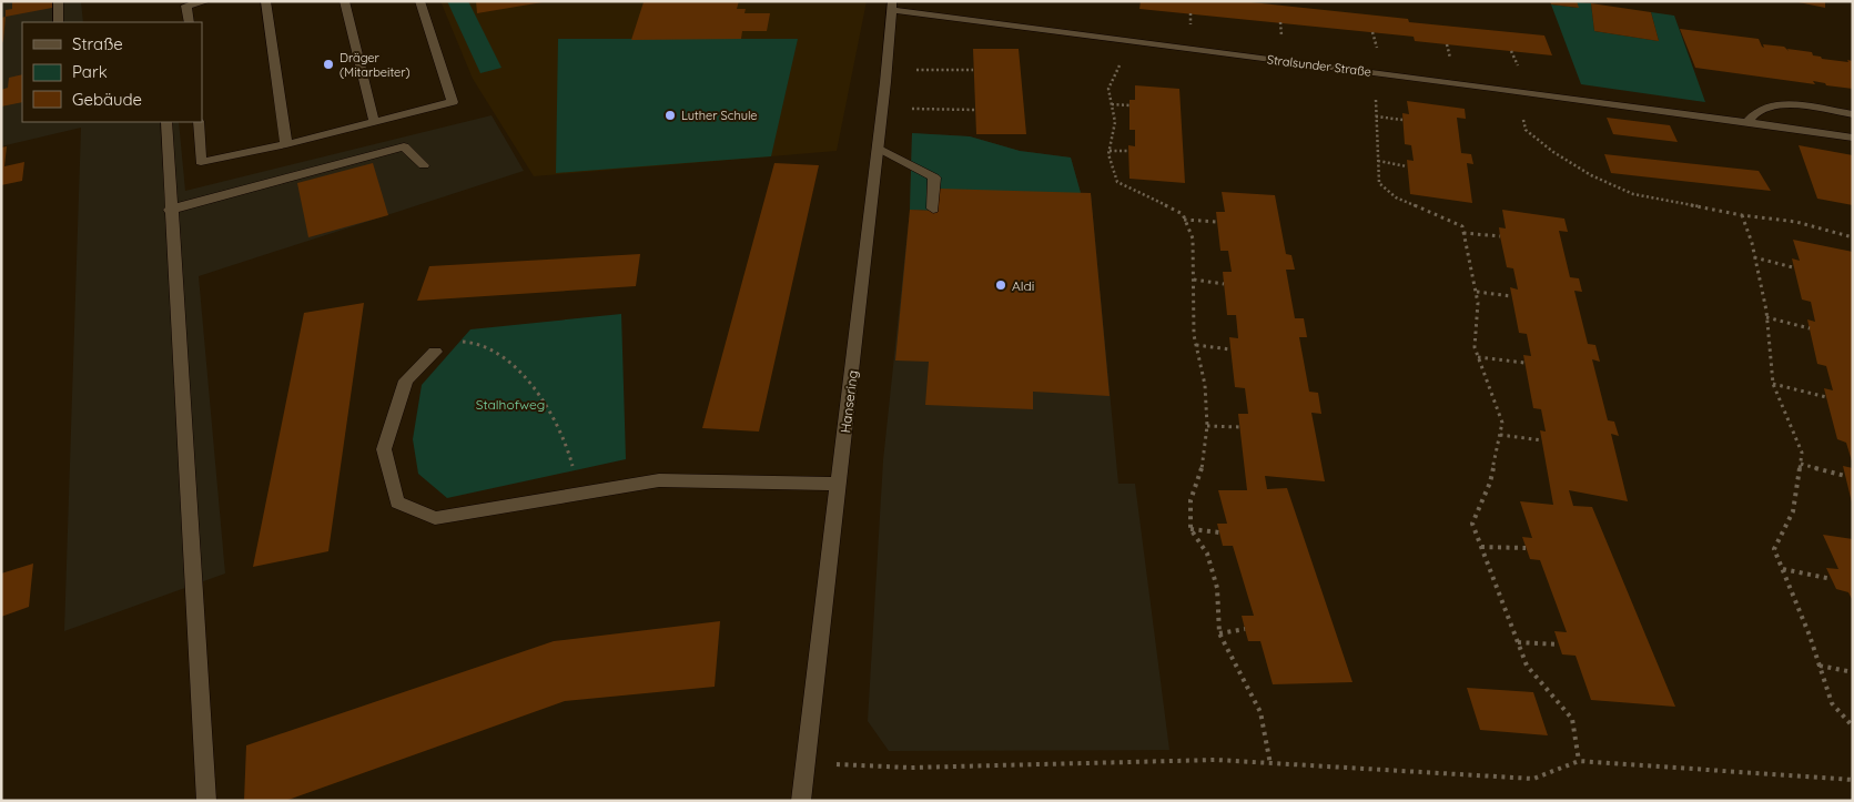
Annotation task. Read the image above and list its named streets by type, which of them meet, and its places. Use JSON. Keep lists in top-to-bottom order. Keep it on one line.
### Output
{"streets":{"street":["Stralsunder Straße","Hansering"]},"crossings":[["Stralsunder Straße","Hansering"]],"parks":["Stalhofweg"],"places":["Dräger (Mitarbeiter)","Luther Schule","Aldi"],"legend":["Straße","Park","Gebäude"]}
